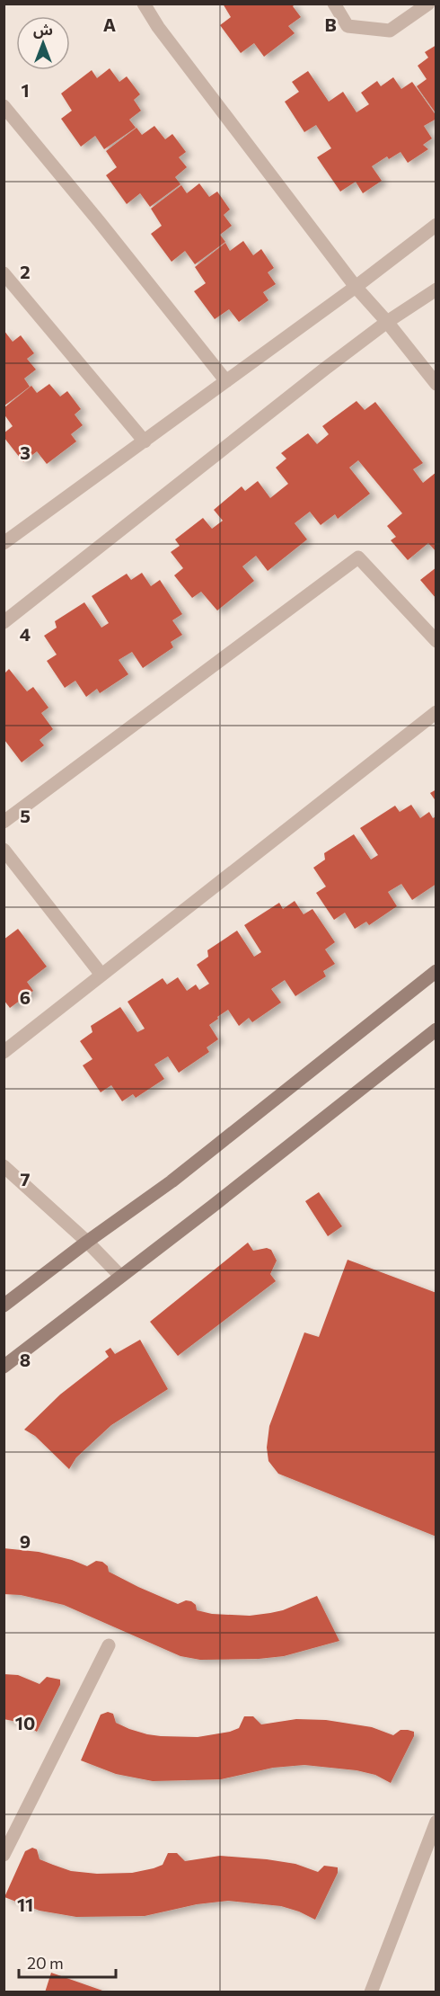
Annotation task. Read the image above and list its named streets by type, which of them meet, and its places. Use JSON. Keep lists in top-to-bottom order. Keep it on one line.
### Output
{"scale_bar":"20 m","north":"top","grid":{"columns":["A","B"],"rows":["1","2","3","4","5","6","7","8","9","10","11"]}}
